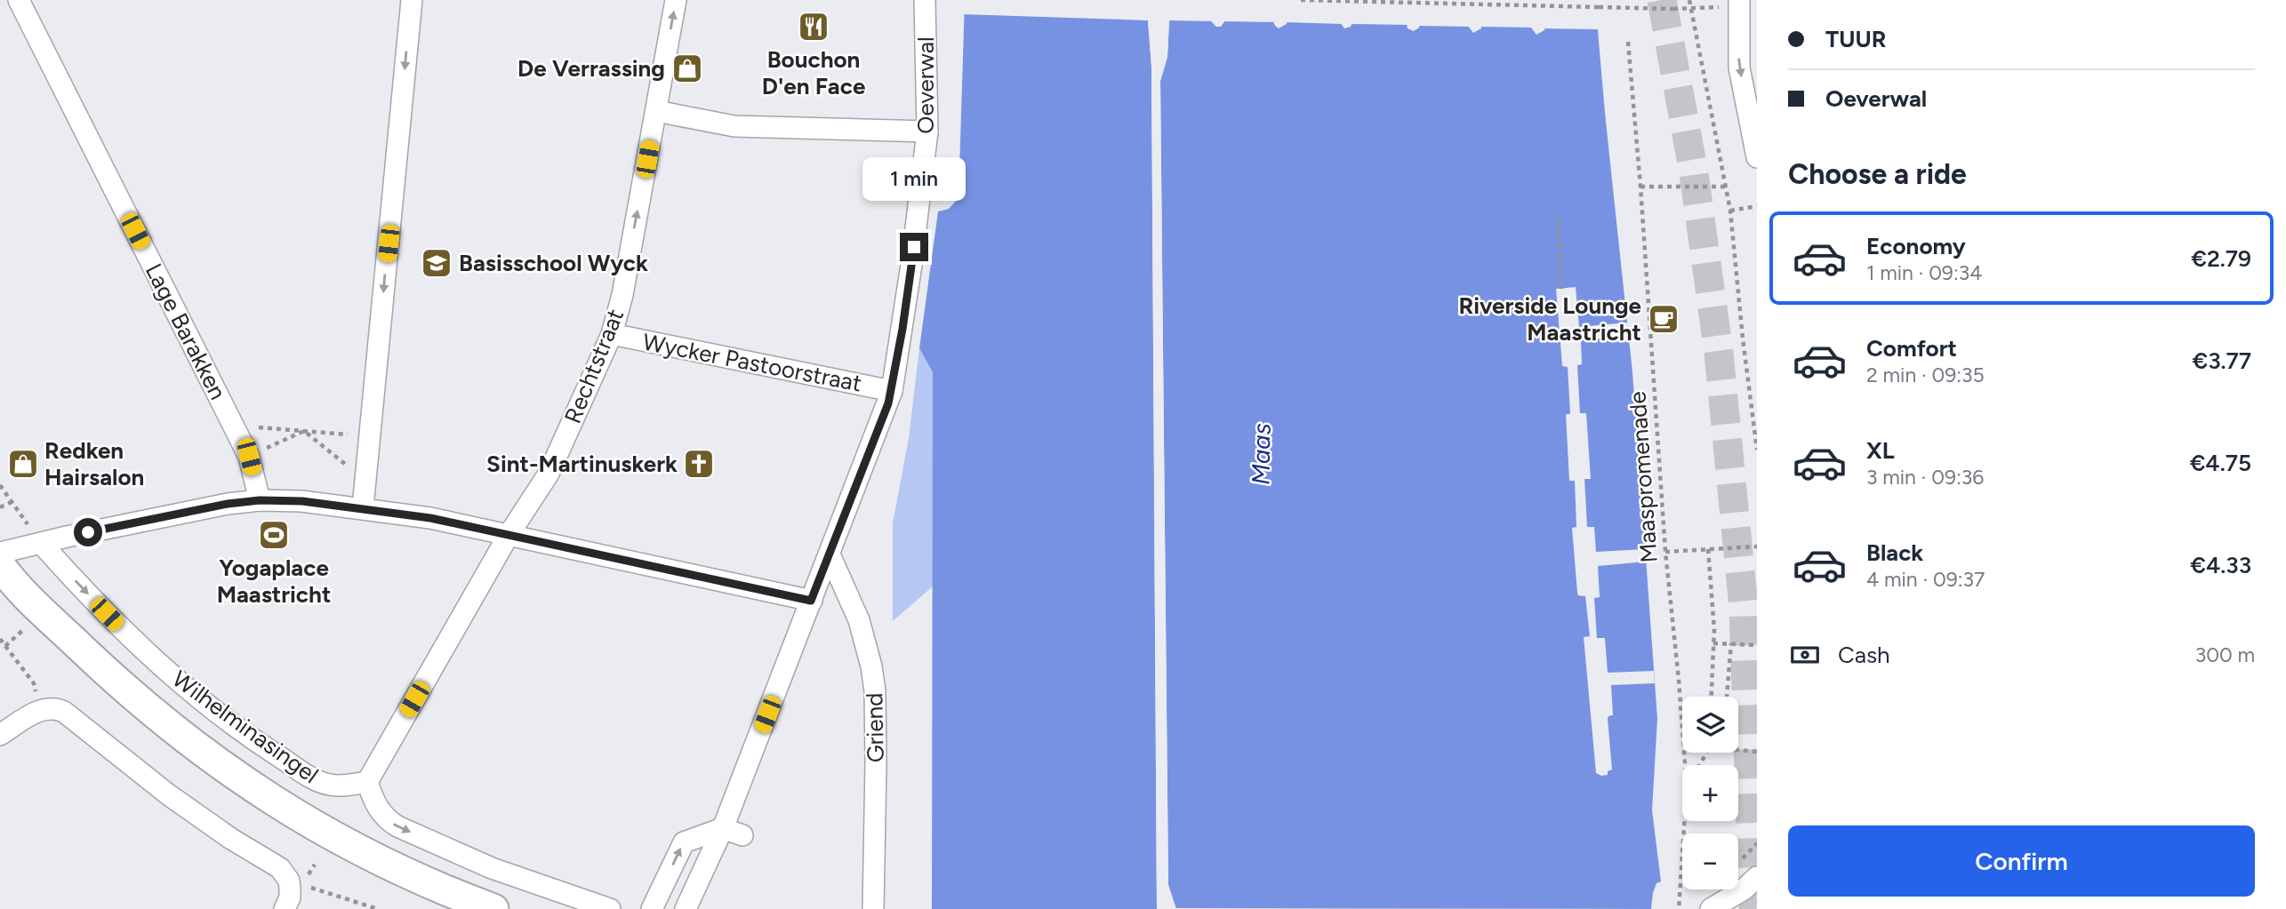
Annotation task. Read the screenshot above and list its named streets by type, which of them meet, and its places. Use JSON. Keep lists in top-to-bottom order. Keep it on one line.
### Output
{"streets":{"street":["Oeverwal","Lage Barakken","Wycker Pastoorstraat","Rechtstraat","Wilhelminasingel","Griend"],"path":["Maaspromenade"]},"crossings":[["Oeverwal","Wycker Pastoorstraat"],["Oeverwal","Griend"],["Wycker Pastoorstraat","Rechtstraat"],["Rechtstraat","Wilhelminasingel"]],"one_way":["Rechtstraat"],"water":["Maas"],"places":{"restaurant":["Bouchon D'en Face"],"shop":["De Verrassing","Redken Hairsalon"],"school or university":["Basisschool Wyck"],"cafe":["Riverside Lounge Maastricht"],"church":["Sint-Martinuskerk"],"sports":["Yogaplace Maastricht"]},"page":{"banner":["TUUR","Oeverwal"],"heading":"Choose a ride","bubble":"1 min","list":[{"name":"Economy","note":"1 min · 09:34","value":"€2.79"},{"name":"Comfort","note":"2 min · 09:35","value":"€3.77"},{"name":"XL","note":"3 min · 09:36","value":"€4.75"},{"name":"Black","note":"4 min · 09:37","value":"€4.33"}],"pay":["Cash","300 m"],"map_buttons":["+","−"],"buttons":"Confirm"}}
